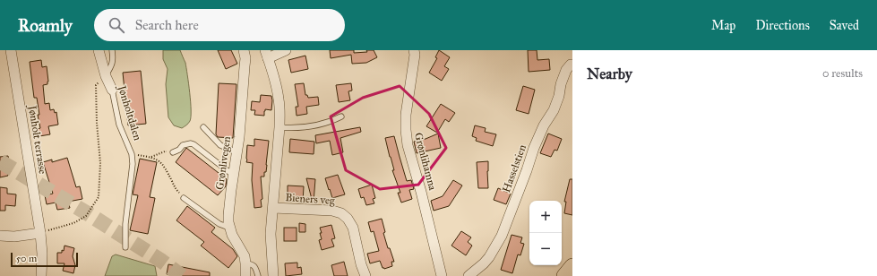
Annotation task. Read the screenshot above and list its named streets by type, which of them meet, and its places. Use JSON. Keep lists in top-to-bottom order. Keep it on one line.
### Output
{"streets":{"street":["Jønholtdalen","Jønholt terrasse","Grønlihamna","Grønlivegen","Hasselstien","Bieners veg"]},"scale_bar":"50 m","page":{"header":"Roamly","search":"Search here","nav":["Map","Directions","Saved"],"heading":["Nearby","0 results"],"map_buttons":["+","−"],"scale":"50 m"}}
